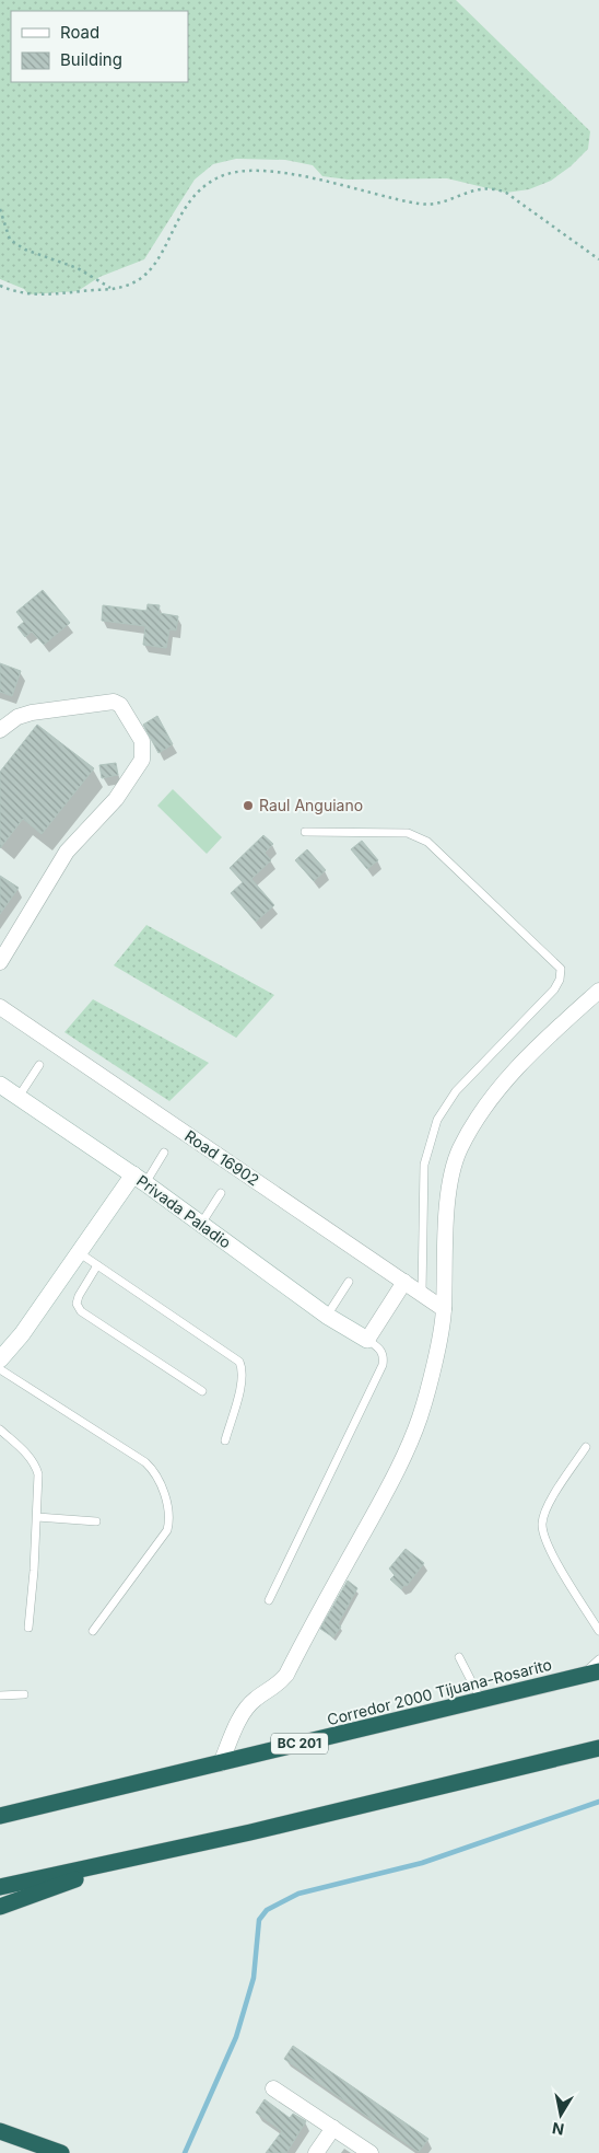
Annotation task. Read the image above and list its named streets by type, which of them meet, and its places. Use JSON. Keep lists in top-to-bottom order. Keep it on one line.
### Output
{"streets":{"highway":["Corredor 2000 Tijuana-Rosarito","BC 201"],"street":["Road 16902","Privada Paladio"]},"places":["Raul Anguiano"],"legend":["Road","Building"],"north":"bottom"}
